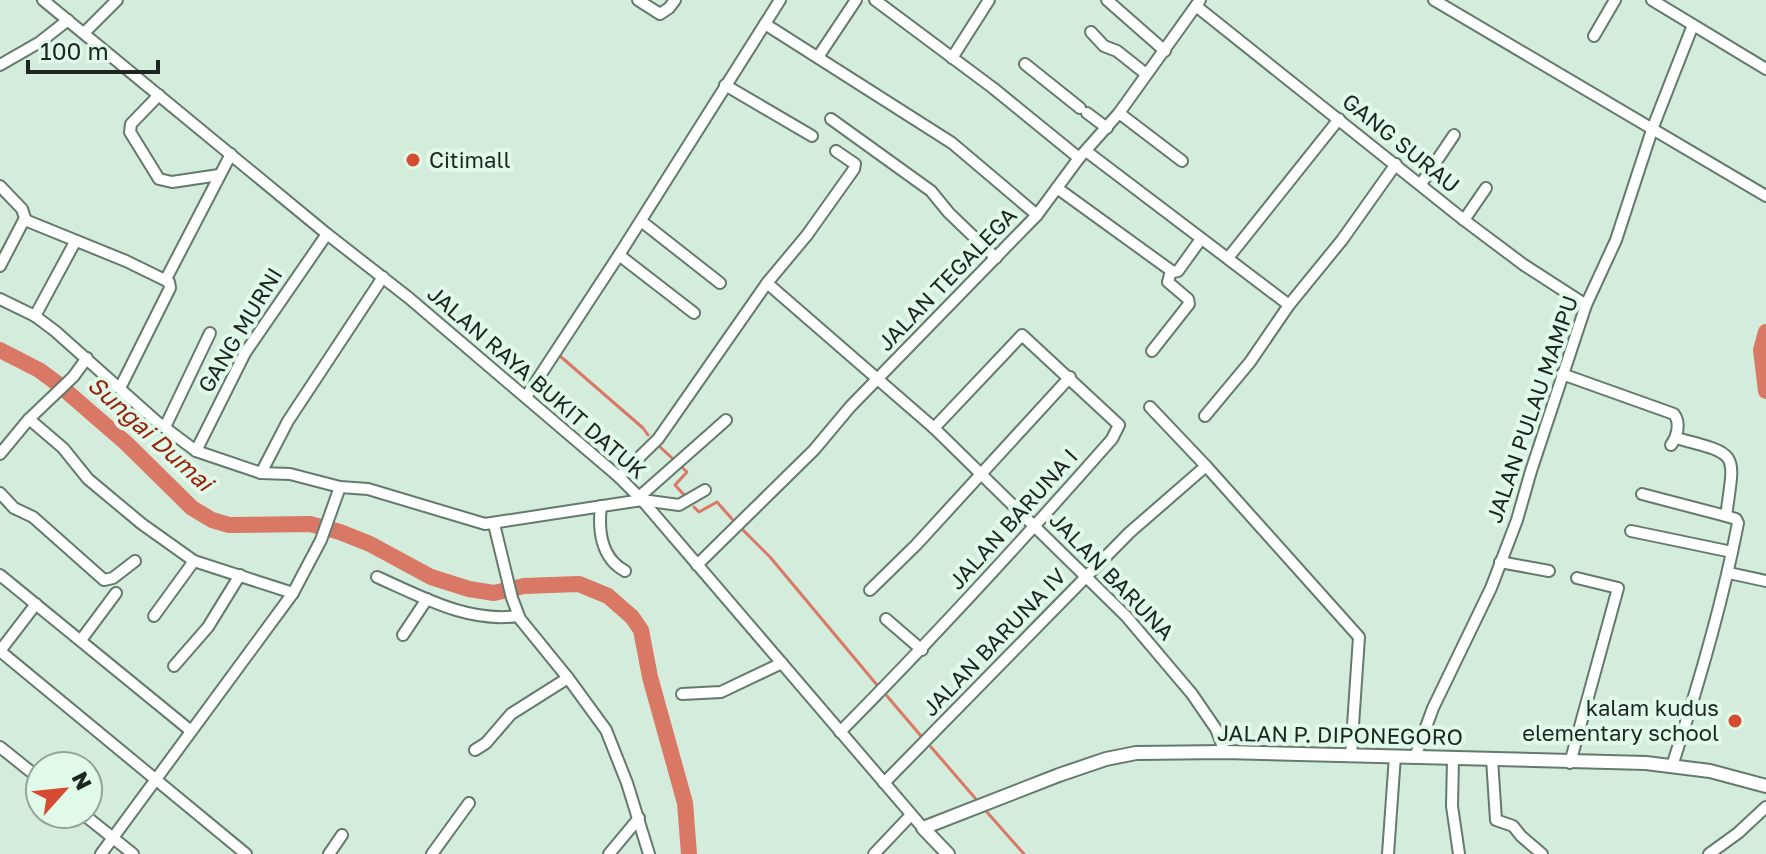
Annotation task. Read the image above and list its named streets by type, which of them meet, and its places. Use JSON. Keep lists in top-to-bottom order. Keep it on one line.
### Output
{"streets":{"main road":["JALAN RAYA BUKIT DATUK","JALAN P. DIPONEGORO"],"street":["GANG SURAU","JALAN TEGALEGA","GANG MURNI","JALAN PULAU MAMPU","JALAN BARUNA I","JALAN BARUNA","JALAN BARUNA IV"]},"crossings":[["GANG SURAU","JALAN TEGALEGA"],["GANG SURAU","JALAN PULAU MAMPU"],["JALAN TEGALEGA","JALAN RAYA BUKIT DATUK"],["JALAN TEGALEGA","JALAN BARUNA"],["GANG MURNI","JALAN RAYA BUKIT DATUK"],["JALAN RAYA BUKIT DATUK","JALAN BARUNA I"],["JALAN RAYA BUKIT DATUK","JALAN BARUNA IV"],["JALAN RAYA BUKIT DATUK","JALAN P. DIPONEGORO"],["JALAN PULAU MAMPU","JALAN P. DIPONEGORO"],["JALAN BARUNA I","JALAN BARUNA"],["JALAN BARUNA","JALAN BARUNA IV"],["JALAN BARUNA","JALAN P. DIPONEGORO"]],"water":["Sungai Dumai"],"places":["Citimall","kalam kudus elementary school"],"scale_bar":"100 m","north":"top right"}
